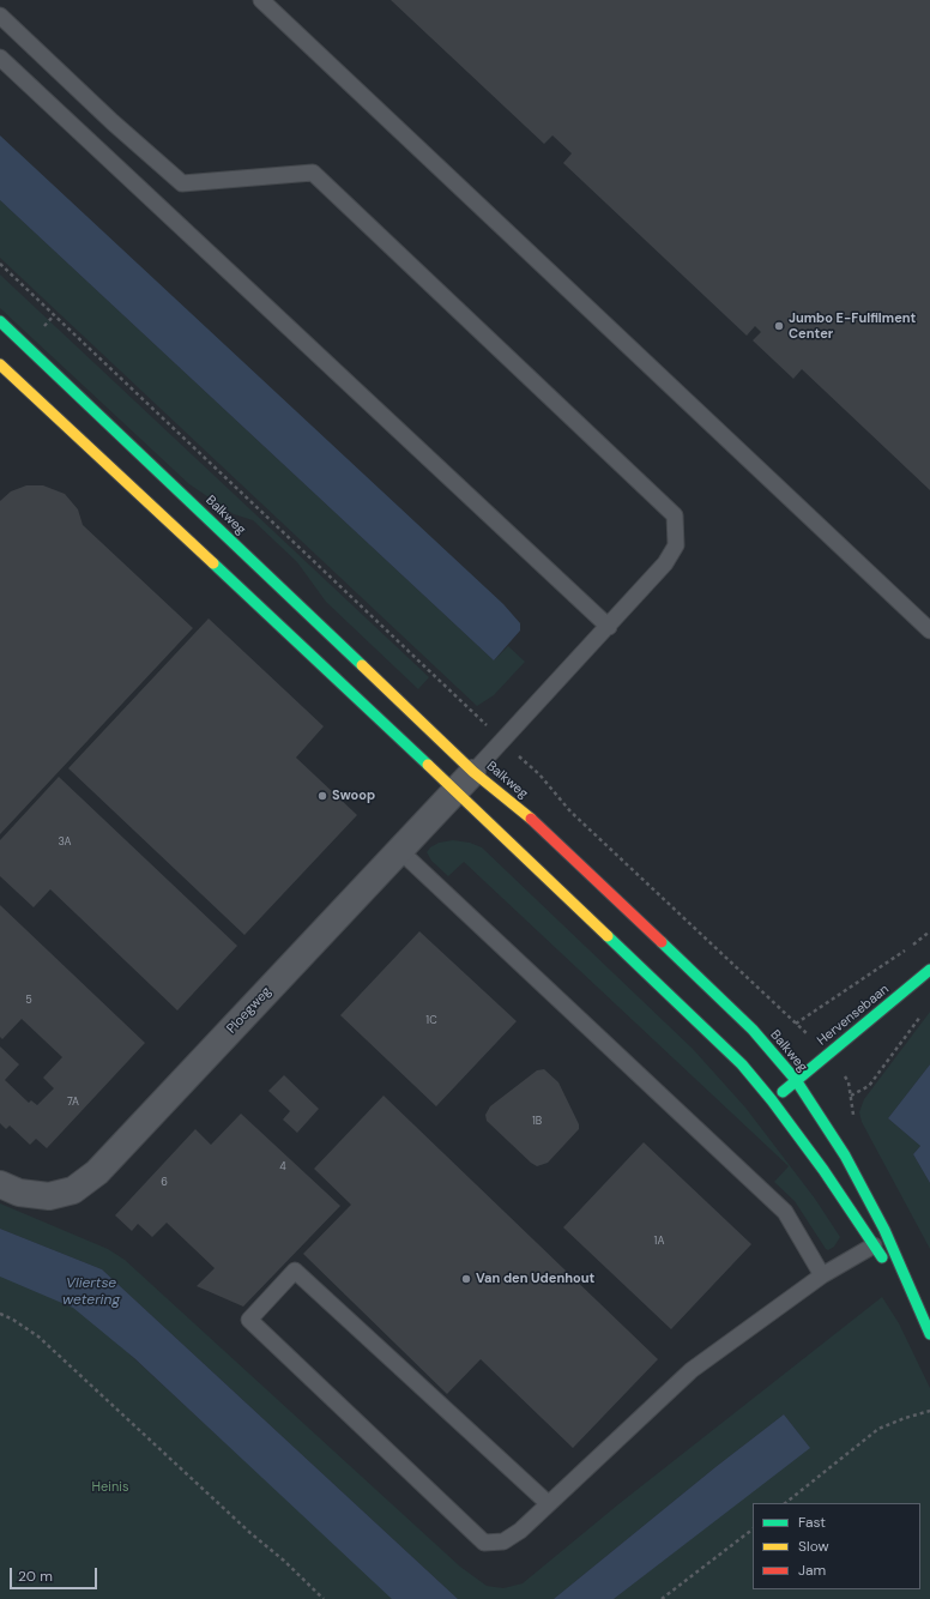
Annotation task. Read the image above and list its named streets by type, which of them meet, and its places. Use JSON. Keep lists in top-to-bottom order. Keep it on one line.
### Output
{"streets":{"street":["Balkweg","Ploegweg","Hervensebaan"]},"crossings":[["Balkweg","Ploegweg"],["Balkweg","Hervensebaan"]],"water":["Vliertse wetering"],"parks":["Heinis"],"places":["Jumbo E-Fulfilment Center","Swoop","Van den Udenhout"],"house_numbers":["3A","5","1C","7A","1B","4","6","1A"],"legend":["Fast","Slow","Jam"],"scale_bar":"20 m"}
